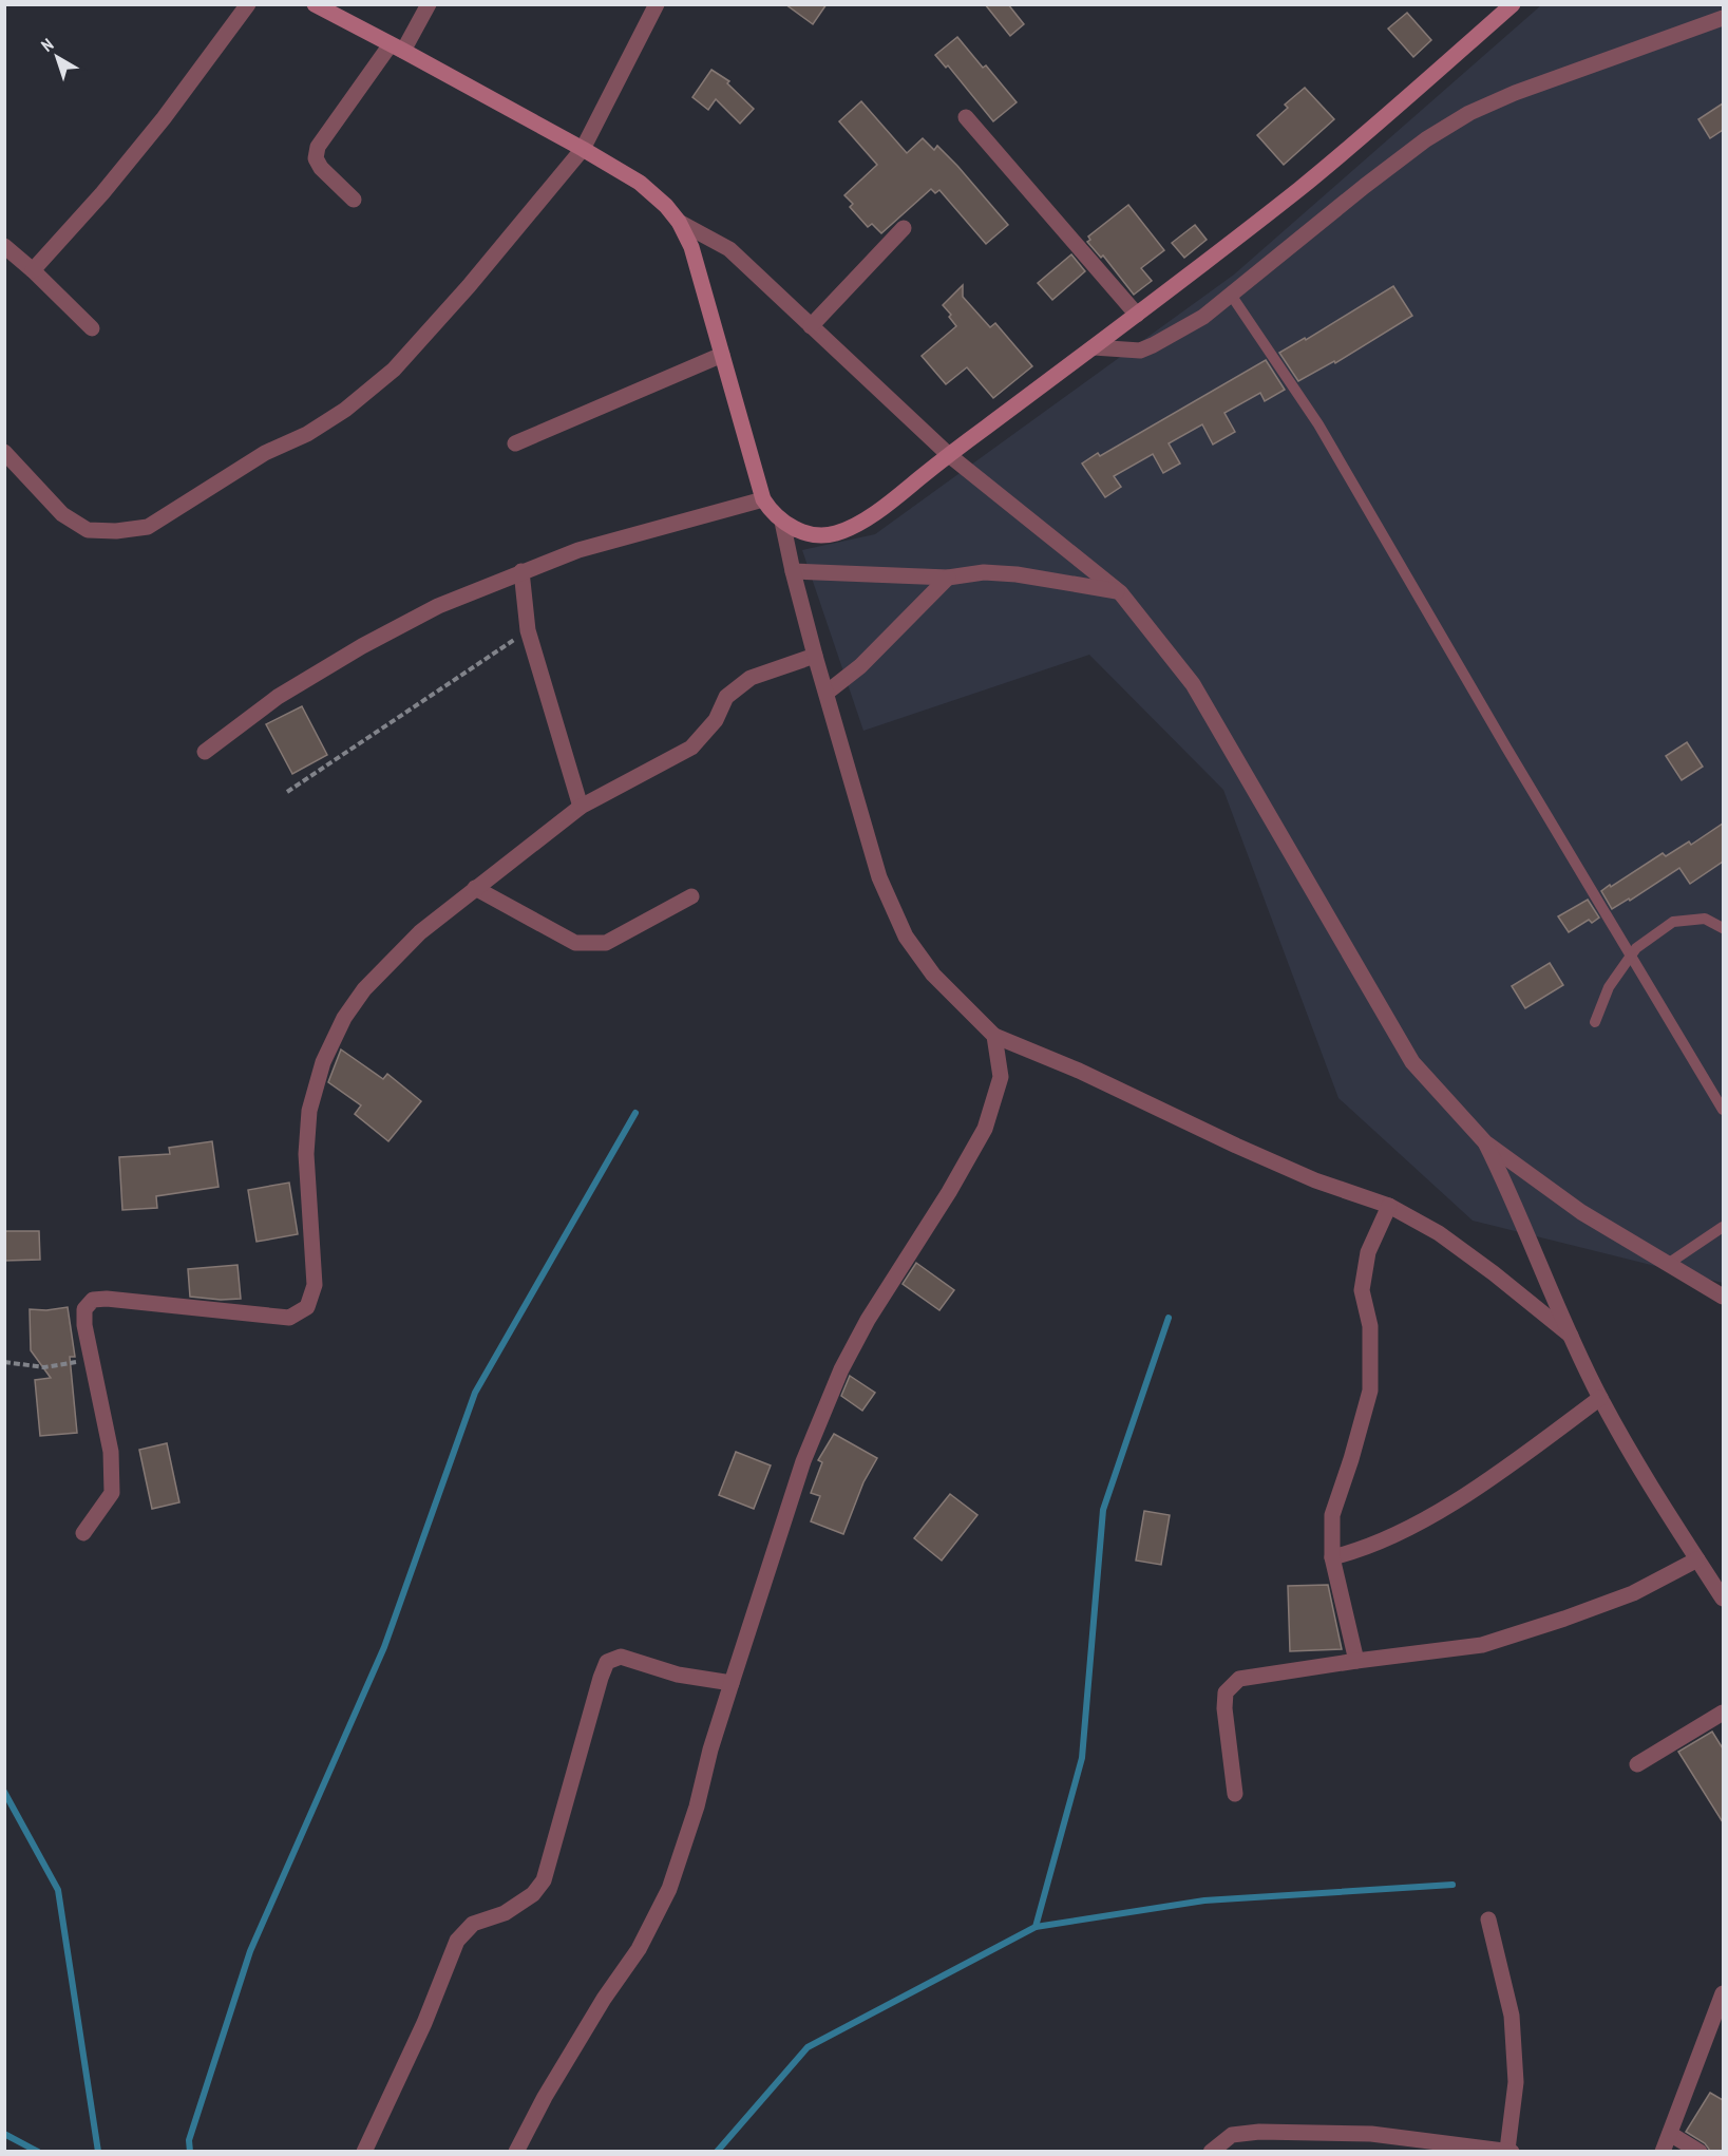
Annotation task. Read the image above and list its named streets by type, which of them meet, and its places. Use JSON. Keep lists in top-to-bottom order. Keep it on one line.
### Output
{"north":"top left"}
